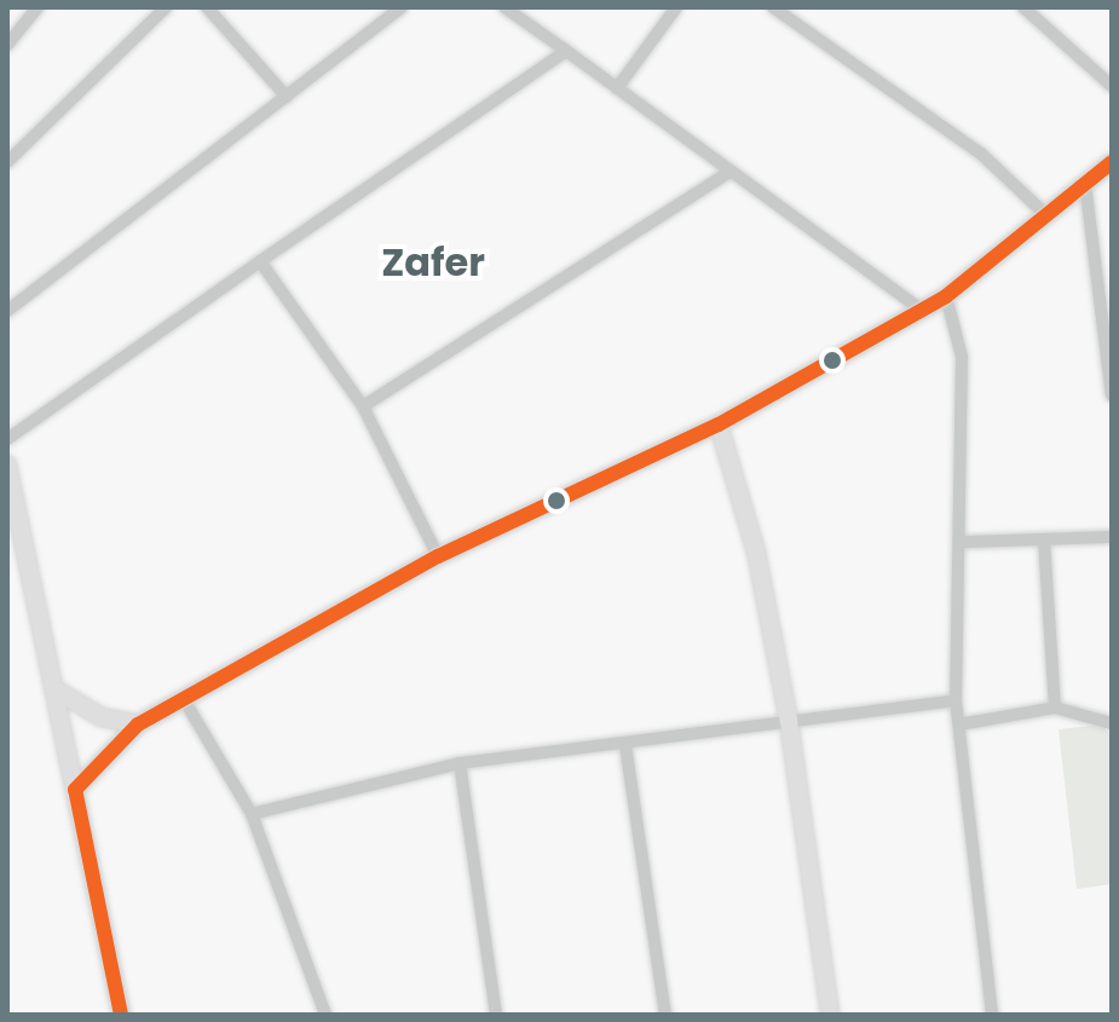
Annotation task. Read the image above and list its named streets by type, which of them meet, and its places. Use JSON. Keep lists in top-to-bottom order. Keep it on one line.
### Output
{"districts":["Zafer"]}
